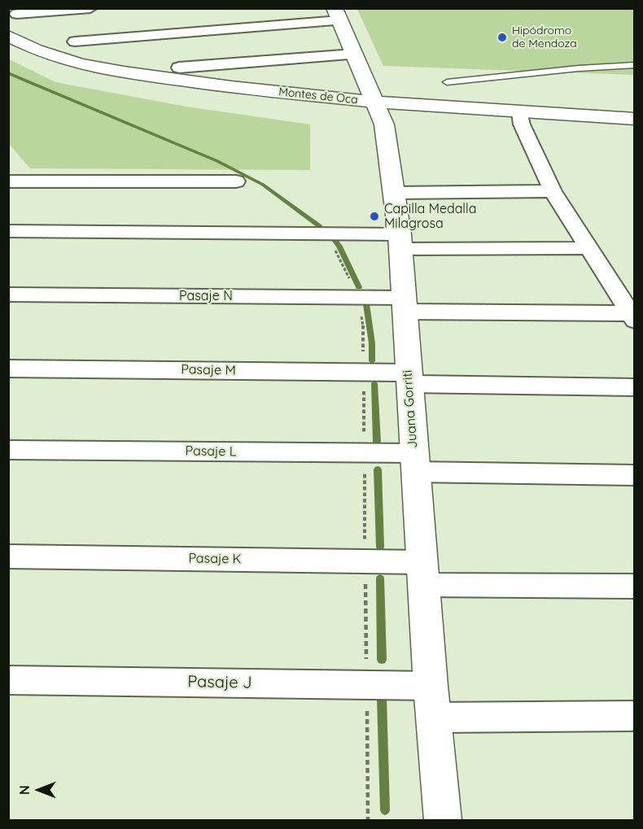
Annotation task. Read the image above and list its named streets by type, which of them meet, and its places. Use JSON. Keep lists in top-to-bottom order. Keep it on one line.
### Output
{"streets":{"street":["Montes de Oca","Pasaje N","Pasaje M","Juana Gorriti","Pasaje L","Pasaje K","Pasaje J"]},"crossings":[["Montes de Oca","Juana Gorriti"],["Pasaje N","Juana Gorriti"],["Pasaje M","Juana Gorriti"],["Juana Gorriti","Pasaje L"],["Juana Gorriti","Pasaje K"],["Juana Gorriti","Pasaje J"]],"places":["Hipódromo de Mendoza","Capilla Medalla Milagrosa"],"north":"left"}
